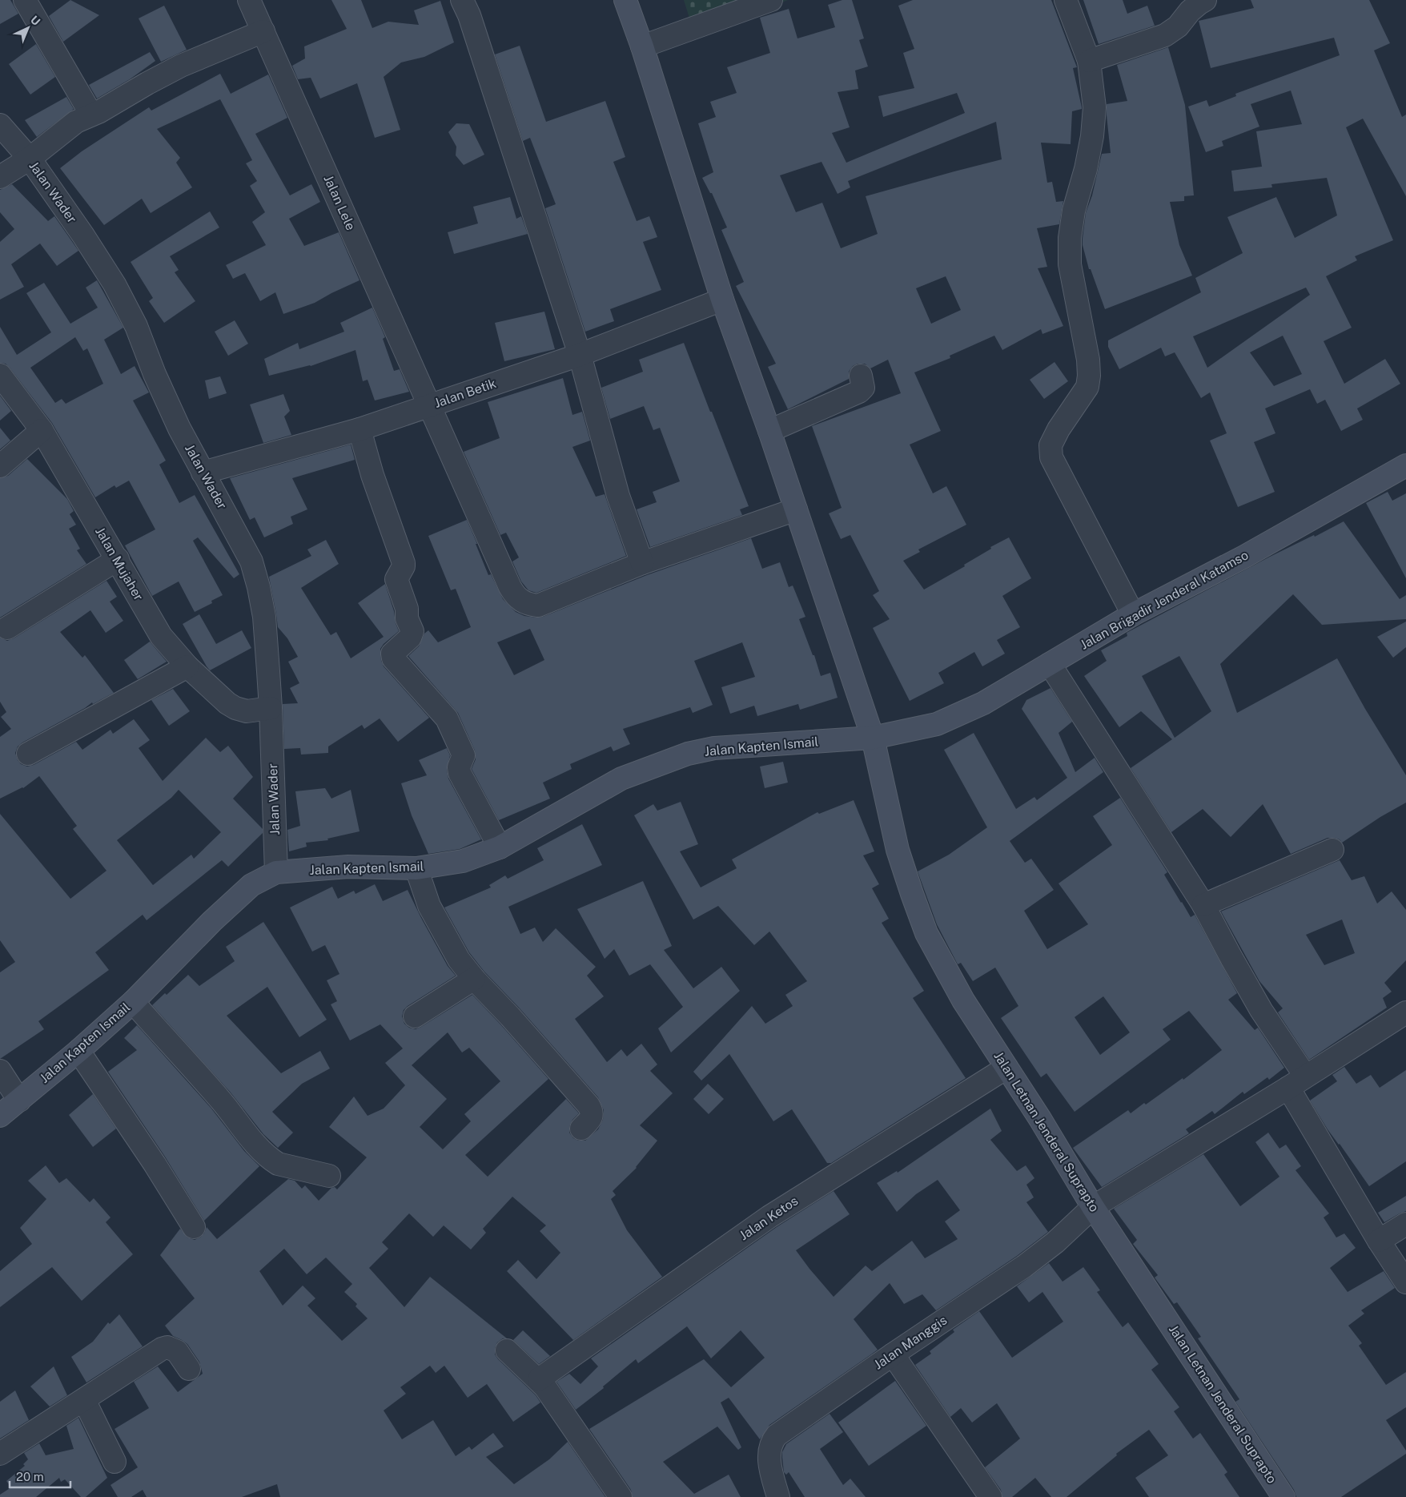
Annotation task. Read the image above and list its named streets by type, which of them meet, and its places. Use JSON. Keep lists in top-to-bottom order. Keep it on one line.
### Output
{"streets":{"street":["Jalan Wader","Jalan Lele","Jalan Betik","Jalan Mujaher","Jalan Brigadir Jenderal Katamso","Jalan Kapten Ismail","Jalan Letnan Jenderal Suprapto","Jalan Ketos","Jalan Manggis"]},"crossings":[["Jalan Wader","Jalan Betik"],["Jalan Wader","Jalan Mujaher"],["Jalan Wader","Jalan Kapten Ismail"],["Jalan Lele","Jalan Betik"],["Jalan Lele","Jalan Letnan Jenderal Suprapto"],["Jalan Betik","Jalan Letnan Jenderal Suprapto"],["Jalan Brigadir Jenderal Katamso","Jalan Kapten Ismail"],["Jalan Brigadir Jenderal Katamso","Jalan Letnan Jenderal Suprapto"],["Jalan Kapten Ismail","Jalan Letnan Jenderal Suprapto"],["Jalan Letnan Jenderal Suprapto","Jalan Ketos"],["Jalan Letnan Jenderal Suprapto","Jalan Manggis"]],"scale_bar":"20 m","north":"top right"}
